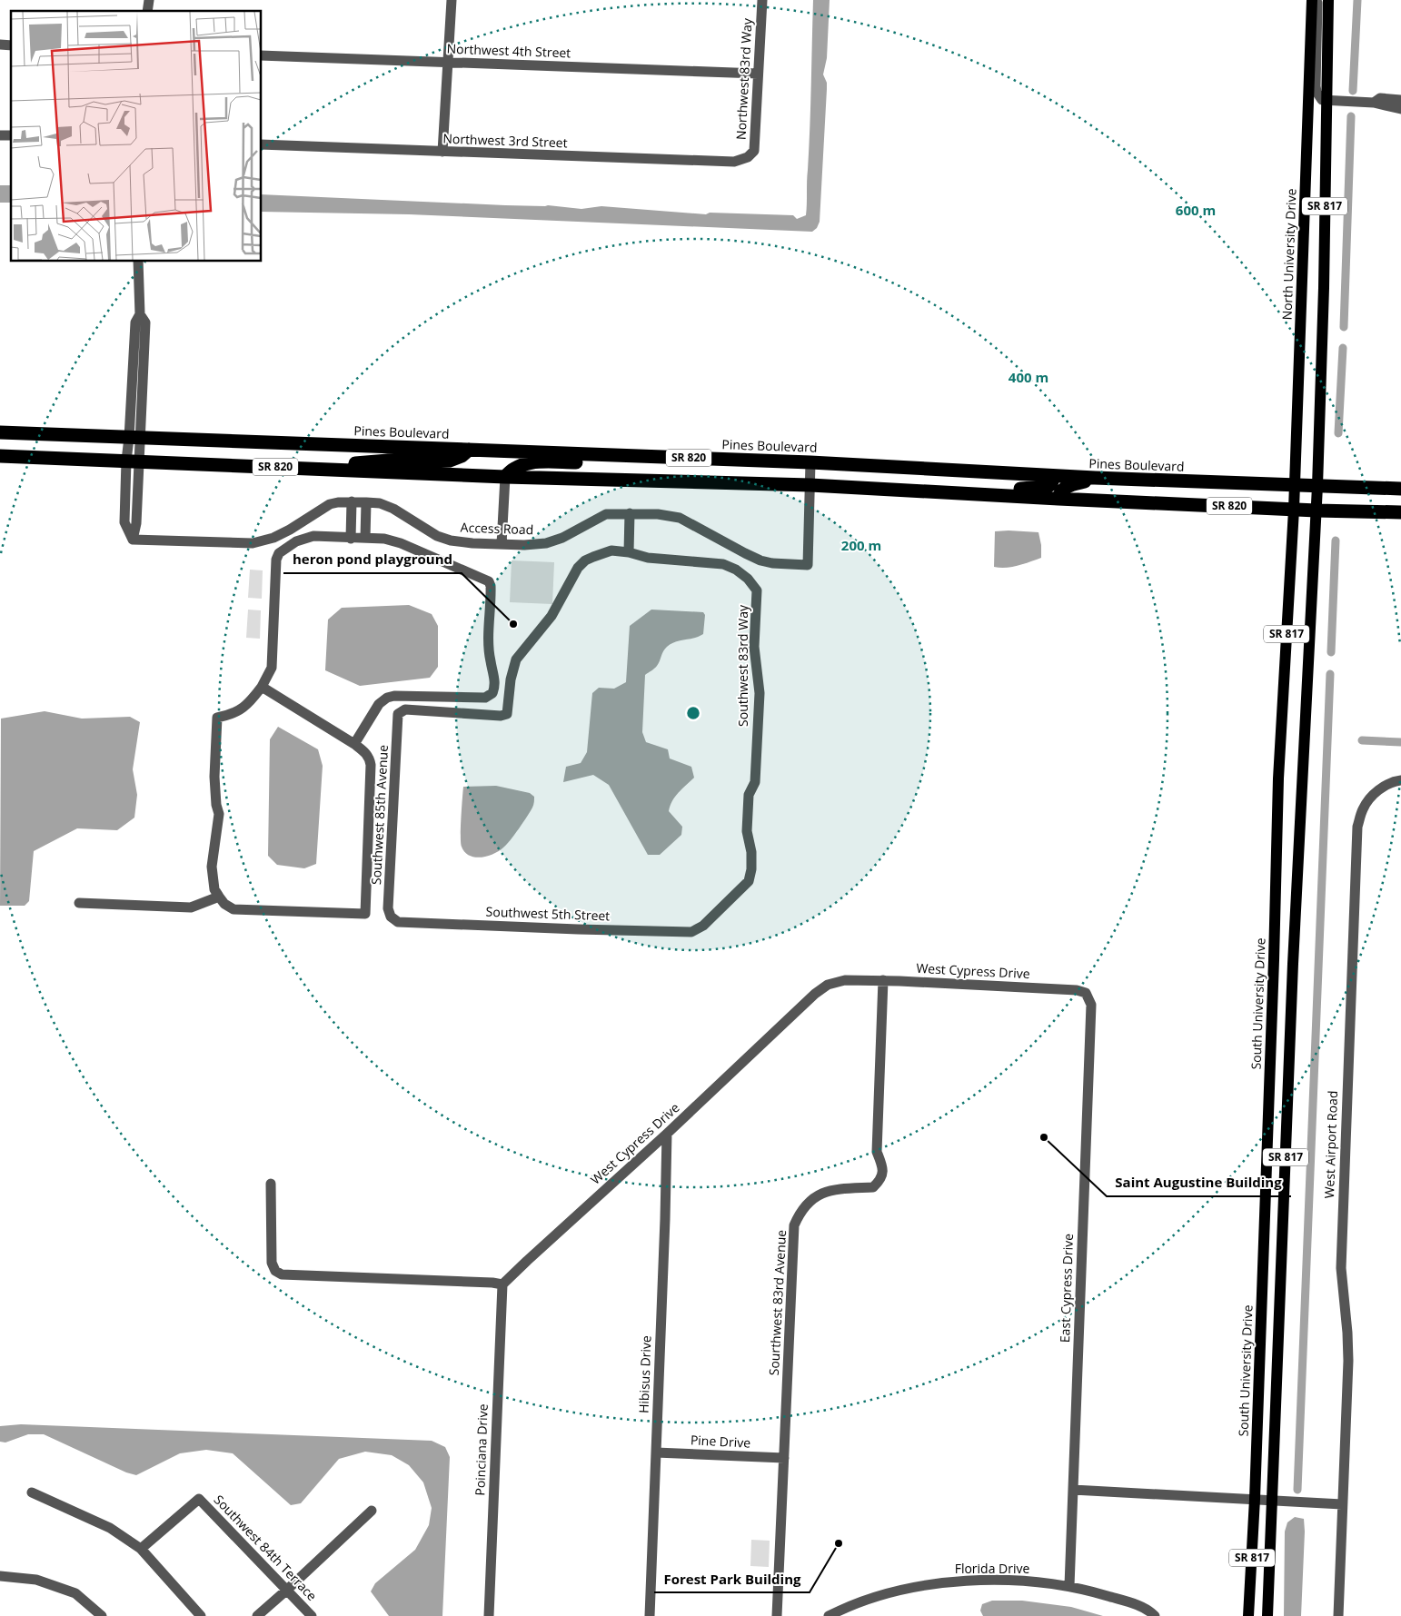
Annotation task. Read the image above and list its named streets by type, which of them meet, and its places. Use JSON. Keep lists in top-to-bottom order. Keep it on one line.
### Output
{"streets":{"highway":["Pines Boulevard","SR 820"],"main road":["SR 817","North University Drive","South University Drive"],"street":["Northwest 4th Street","Northwest 83rd Way","Northwest 3rd Street","Access Road","Southwest 83rd Way","Southwest 85th Avenue","Southwest 5th Street","West Cypress Drive","West Airport Road","East Cypress Drive","Sourthwest 83rd Avenue","Hibisus Drive","Pine Drive","Poinciana Drive","Southwest 84th Terrace","Florida Drive"]},"crossings":[["Northwest 4th Street","Northwest 83rd Way"],["Northwest 83rd Way","Northwest 3rd Street"],["SR 817","Pines Boulevard"],["SR 817","SR 820"],["North University Drive","Pines Boulevard"],["North University Drive","SR 820"],["North University Drive","South University Drive"],["SR 820","Access Road"],["SR 820","South University Drive"],["Southwest 83rd Way","Southwest 85th Avenue"],["Southwest 83rd Way","Southwest 5th Street"],["Southwest 85th Avenue","Southwest 5th Street"],["West Cypress Drive","East Cypress Drive"],["West Cypress Drive","Sourthwest 83rd Avenue"],["West Cypress Drive","Hibisus Drive"],["West Cypress Drive","Poinciana Drive"],["East Cypress Drive","Florida Drive"],["Sourthwest 83rd Avenue","Pine Drive"],["Hibisus Drive","Pine Drive"]],"places":["heron pond playground","Saint Augustine Building","Forest Park Building"],"rings":["600 m","400 m","200 m"]}
